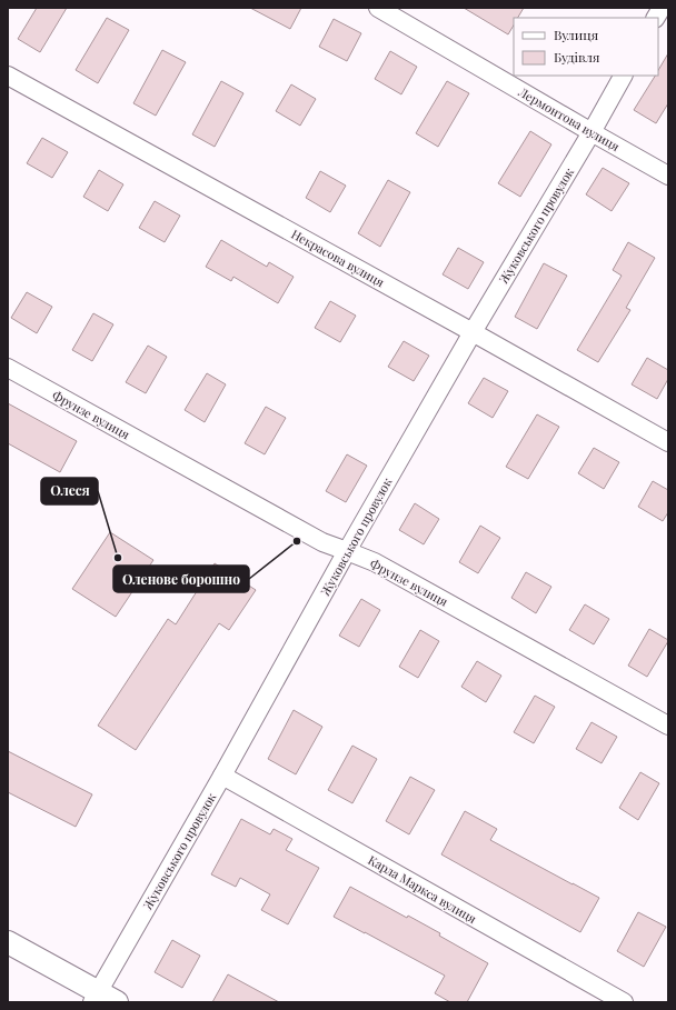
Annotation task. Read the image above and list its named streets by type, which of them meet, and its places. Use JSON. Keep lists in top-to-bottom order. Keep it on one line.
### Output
{"streets":{"street":["Лермонтова вулиця","Жуковського провулок","Некрасова вулиця","Фрунзе вулиця","Карла Маркса вулиця"]},"crossings":[["Лермонтова вулиця","Жуковського провулок"],["Жуковського провулок","Некрасова вулиця"],["Жуковського провулок","Фрунзе вулиця"],["Жуковського провулок","Карла Маркса вулиця"]],"places":["Оленове борошно","Олеся"],"legend":["Вулиця","Будівля"]}
